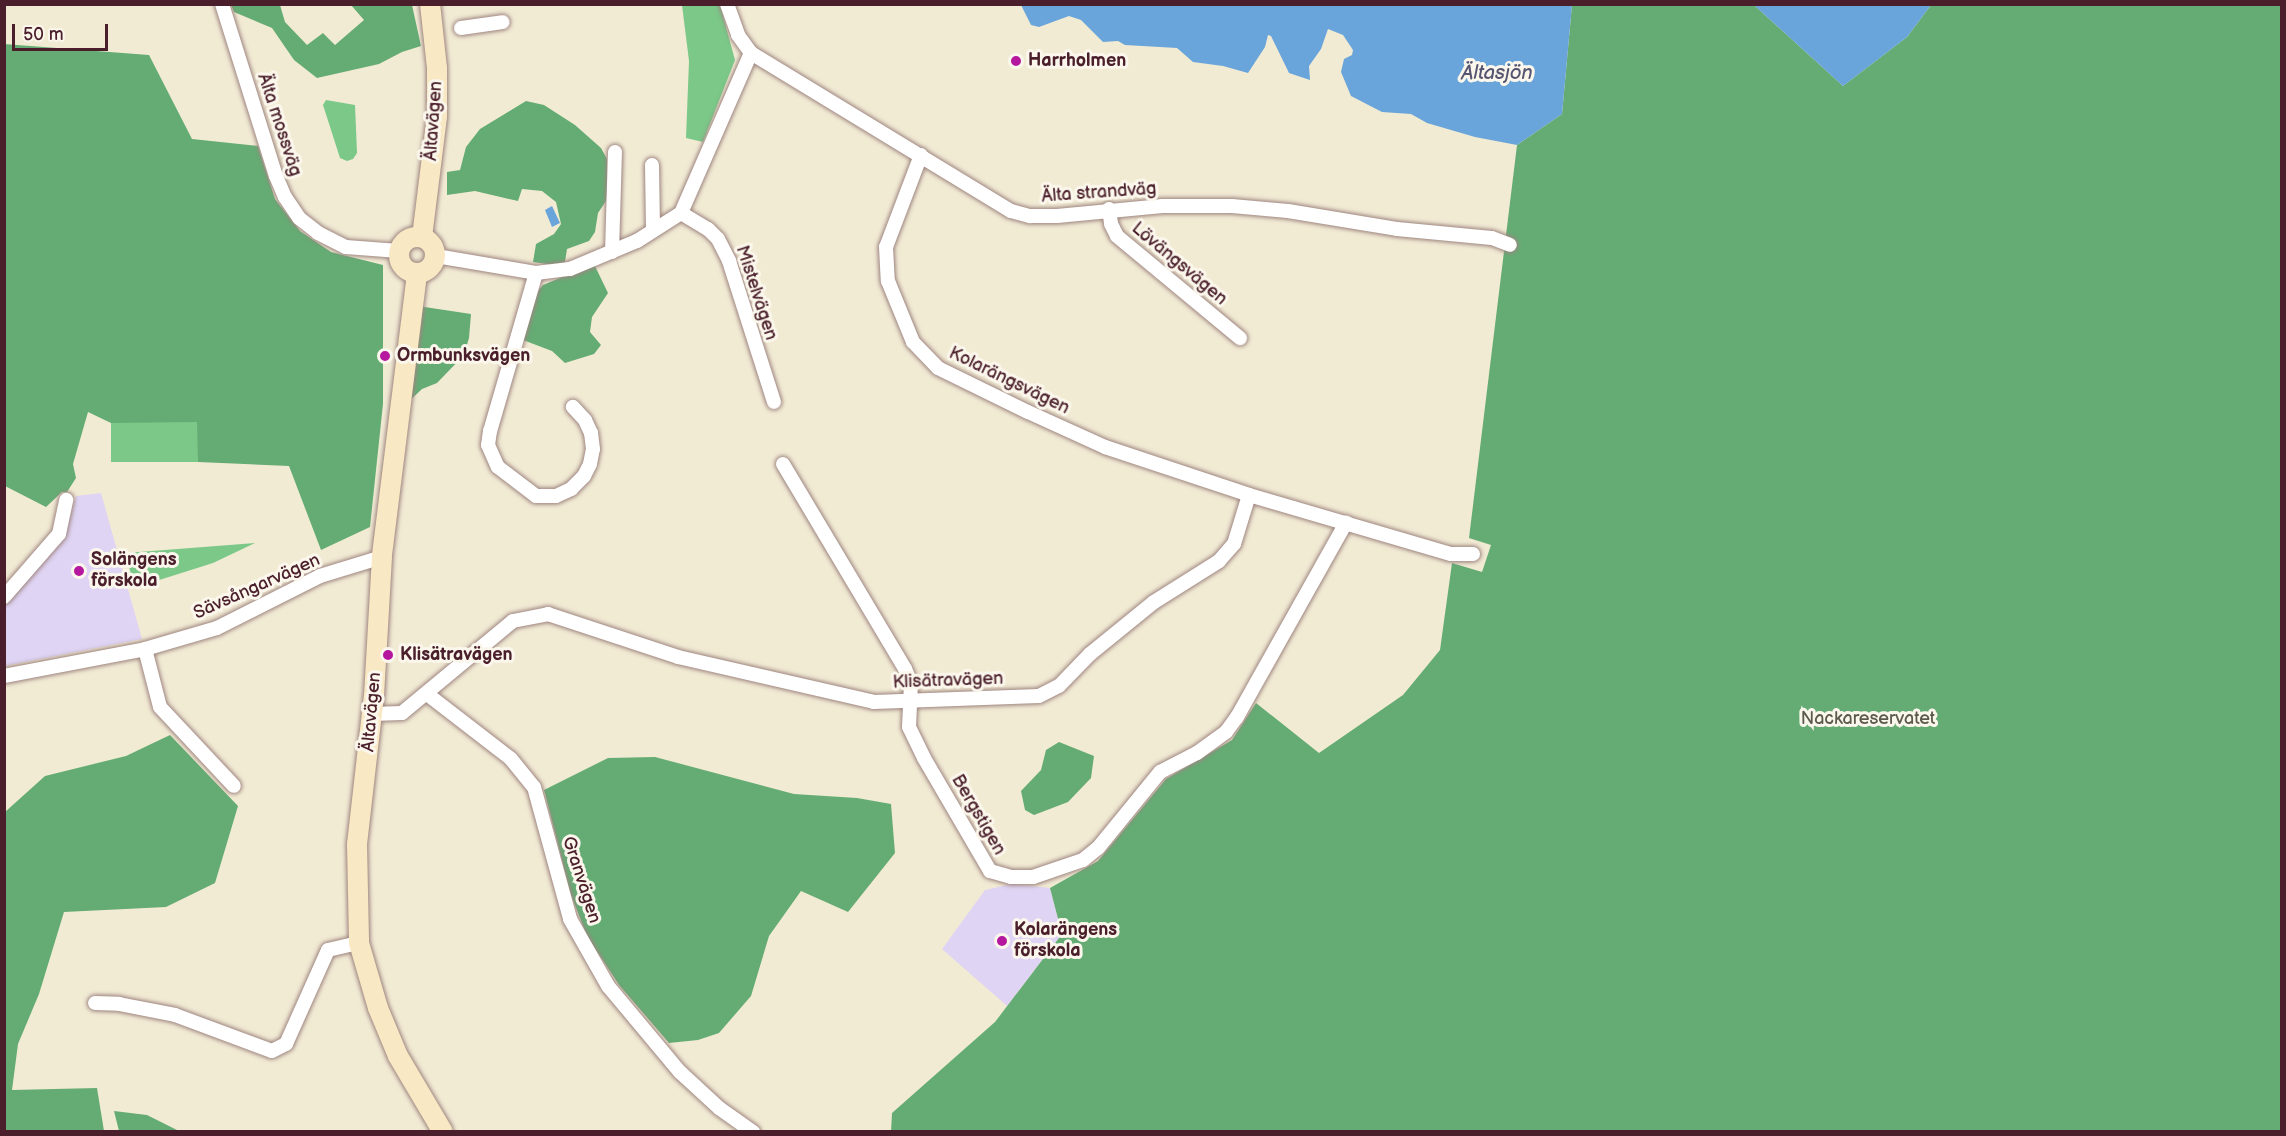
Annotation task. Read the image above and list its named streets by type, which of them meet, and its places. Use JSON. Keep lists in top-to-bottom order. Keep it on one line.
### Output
{"streets":{"main road":["Ältavägen"],"street":["Älta mossväg","Älta strandväg","Lövängsvägen","Mistelvägen","Kolarängsvägen","Sävsångarvägen","Klisätravägen","Bergstigen","Granvägen"]},"crossings":[["Ältavägen","Älta mossväg"],["Ältavägen","Sävsångarvägen"],["Ältavägen","Klisätravägen"],["Älta strandväg","Lövängsvägen"],["Älta strandväg","Kolarängsvägen"],["Kolarängsvägen","Klisätravägen"],["Klisätravägen","Bergstigen"],["Klisätravägen","Granvägen"]],"water":["Ältasjön"],"parks":["Nackareservatet"],"places":["Harrholmen","Ormbunksvägen","Solängens förskola","Klisätravägen","Kolarängens förskola"],"scale_bar":"50 m"}
